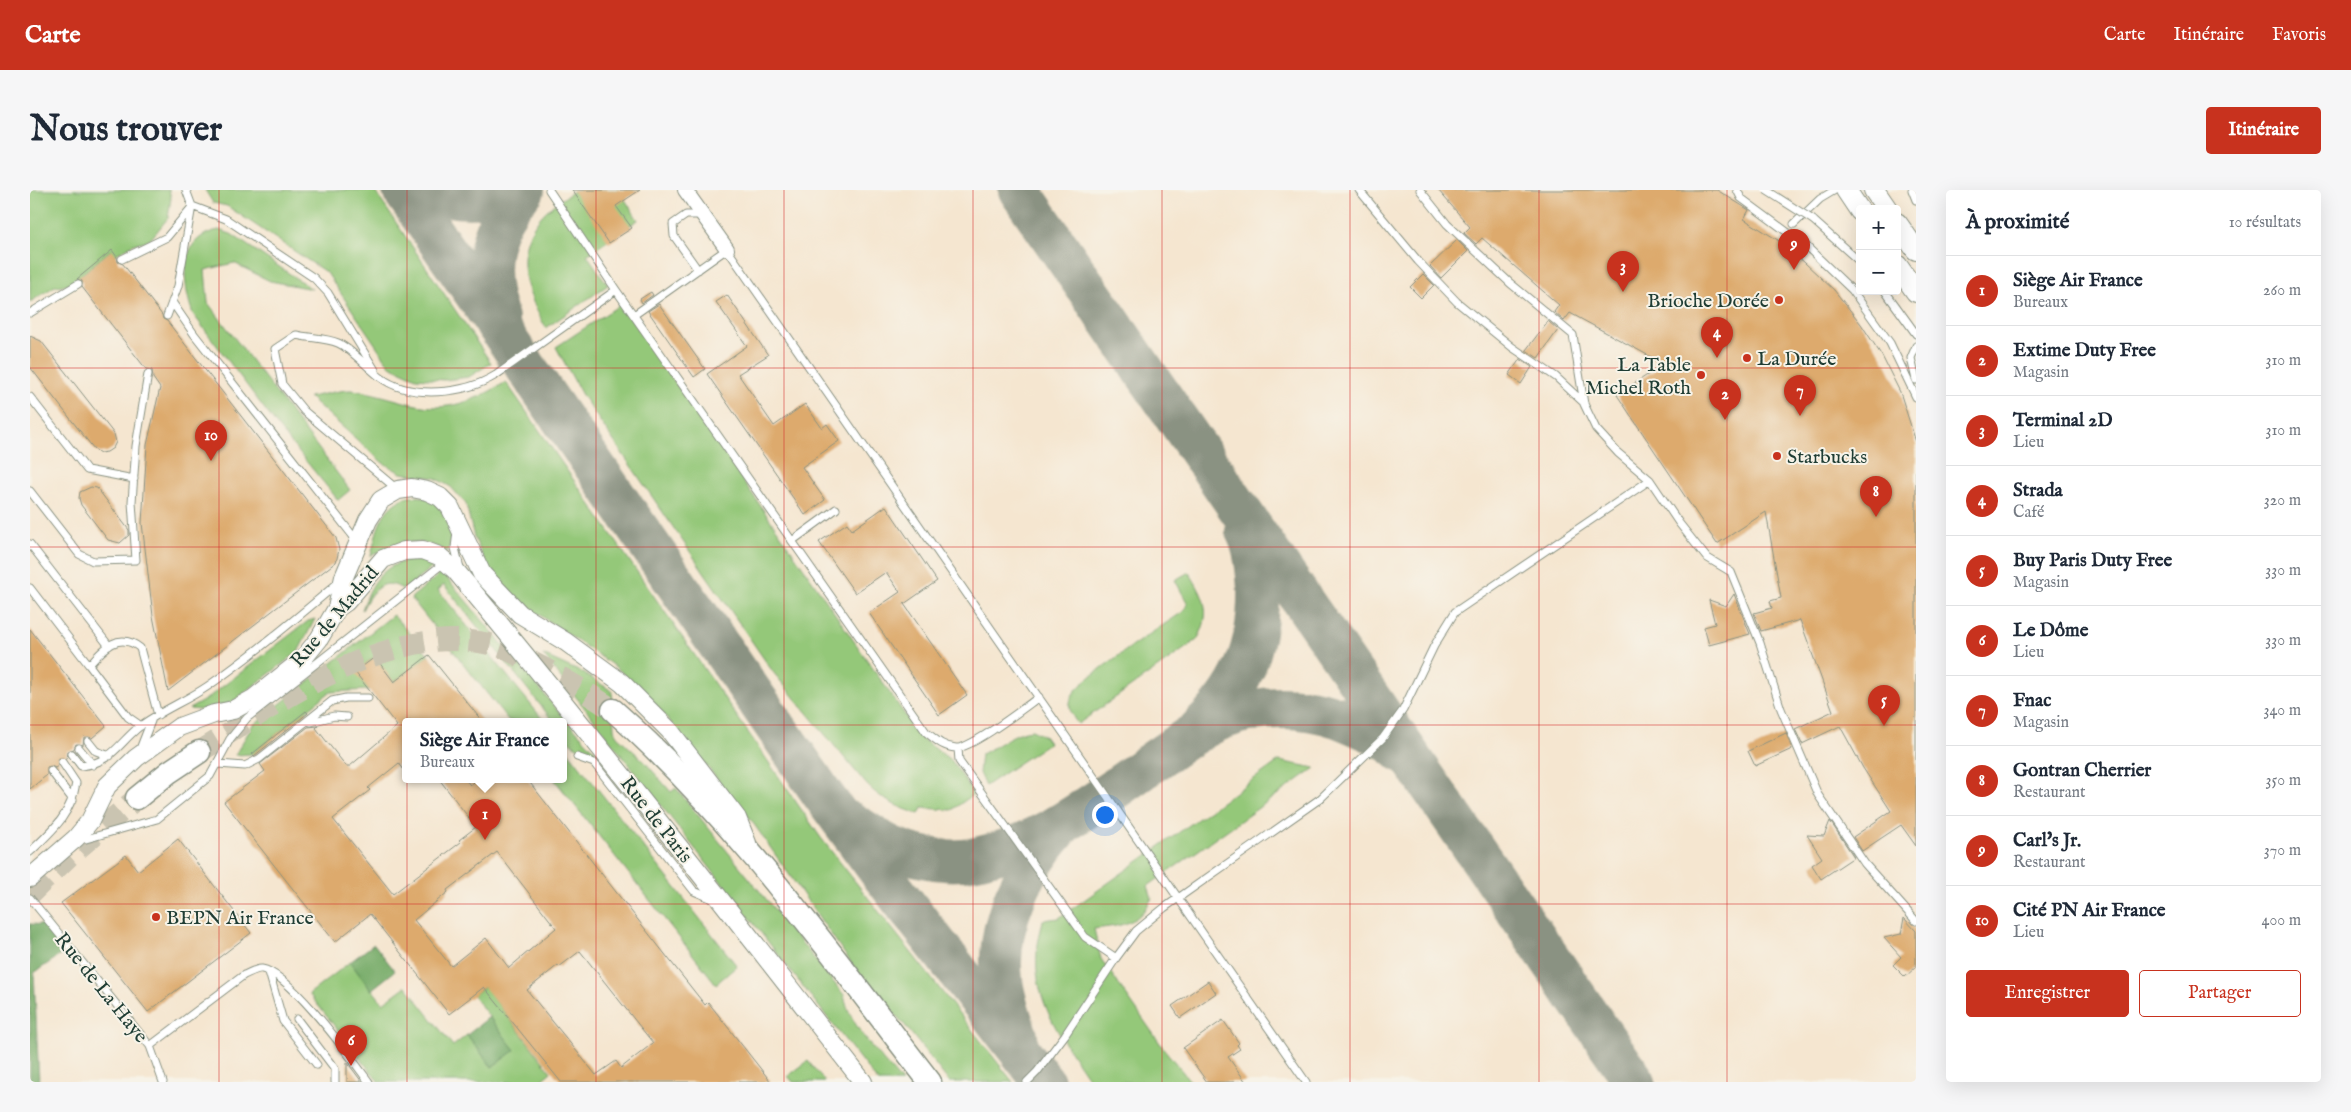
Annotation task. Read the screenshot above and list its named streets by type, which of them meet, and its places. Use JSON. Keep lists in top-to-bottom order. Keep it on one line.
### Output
{"streets":{"street":["Rue de Madrid","Rue de Paris"],"lane":["Rue de La Haye"]},"crossings":[["Rue de Madrid","Rue de Paris"]],"places":["Brioche Dorée","La Durée","La Table Michel Roth","Starbucks","BEPN Air France"],"page":{"header":"Carte","nav":["Carte","Itinéraire","Favoris"],"buttons":["Itinéraire",["Enregistrer","Partager"]],"title":"Nous trouver","heading":["À proximité","10 résultats"],"map_buttons":["+","−"],"pins":["9","3","4","7","2","10","8","5","1","6"],"list":[{"mark":"1","name":"Siège Air France","note":"Bureaux","value":"260 m"},{"mark":"2","name":"Extime Duty Free","note":"Magasin","value":"310 m"},{"mark":"3","name":"Terminal 2D","note":"Lieu","value":"310 m"},{"mark":"4","name":"Strada","note":"Café","value":"320 m"},{"mark":"5","name":"Buy Paris Duty Free","note":"Magasin","value":"330 m"},{"mark":"6","name":"Le Dôme","note":"Lieu","value":"330 m"},{"mark":"7","name":"Fnac","note":"Magasin","value":"340 m"},{"mark":"8","name":"Gontran Cherrier","note":"Restaurant","value":"350 m"},{"mark":"9","name":"Carl's Jr.","note":"Restaurant","value":"370 m"},{"mark":"10","name":"Cité PN Air France","note":"Lieu","value":"400 m"}],"popup":["Siège Air France","Bureaux"]}}
